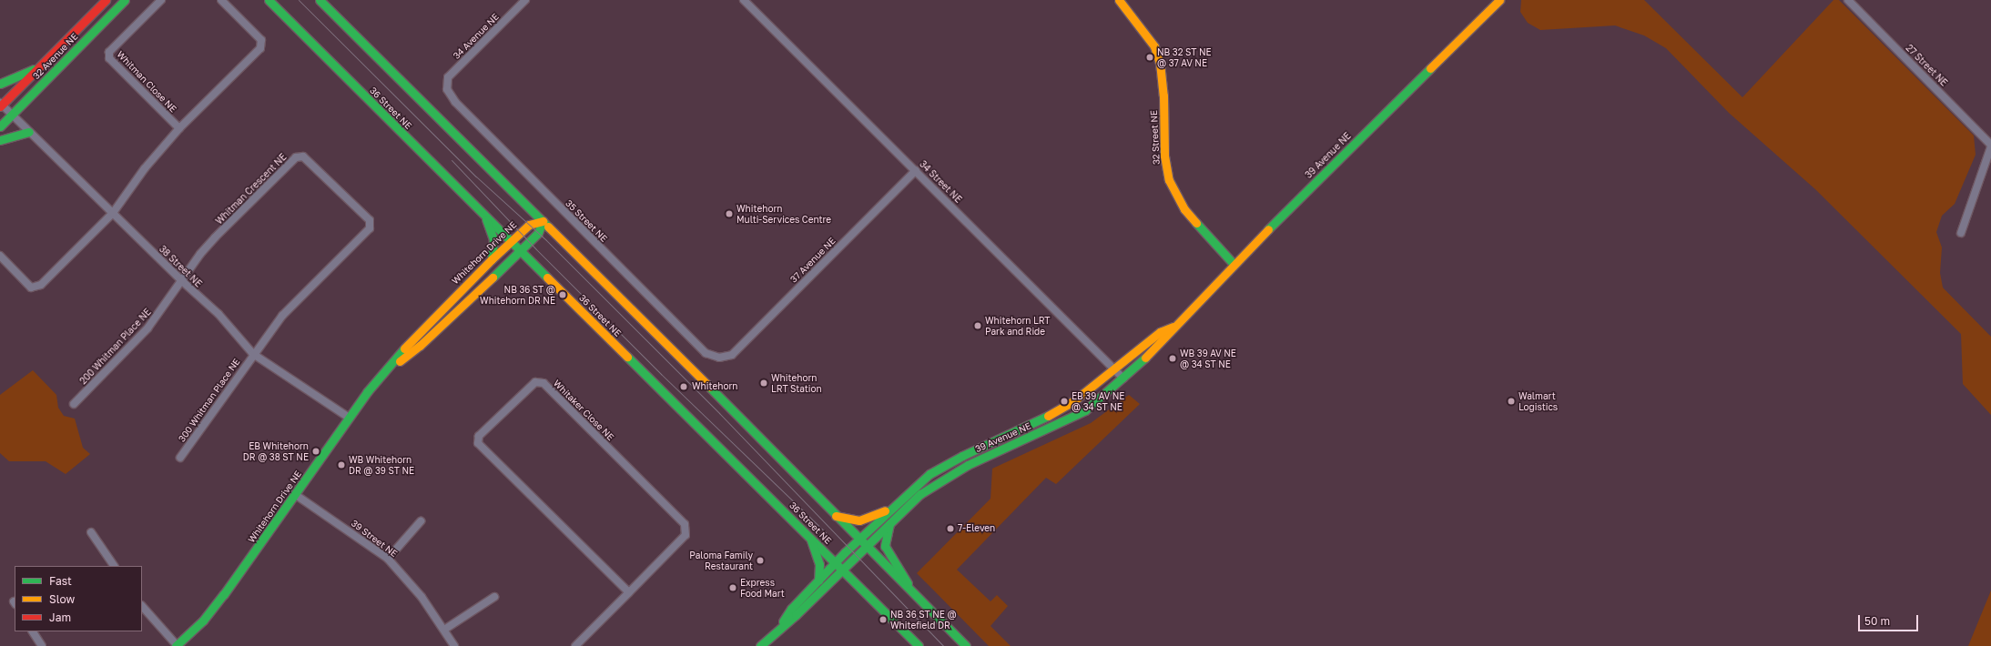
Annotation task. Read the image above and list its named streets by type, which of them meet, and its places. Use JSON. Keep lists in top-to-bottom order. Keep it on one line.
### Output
{"streets":{"street":["34 Avenue NE","32 Avenue NE","27 Street NE","Whitman Close NE","36 Street NE","32 Street NE","39 Avenue NE","34 Street NE","Whitman Crescent NE","35 Street NE","Whitehorn Drive NE","37 Avenue NE","38 Street NE","200 Whitman Place NE","300 Whitman Place NE","Whitaker Close NE","39 Street NE"]},"crossings":[["34 Avenue NE","35 Street NE"],["32 Avenue NE","38 Street NE"],["36 Street NE","39 Avenue NE"],["36 Street NE","Whitehorn Drive NE"],["32 Street NE","39 Avenue NE"],["39 Avenue NE","34 Street NE"],["34 Street NE","37 Avenue NE"],["Whitman Crescent NE","38 Street NE"],["Whitman Crescent NE","200 Whitman Place NE"],["Whitman Crescent NE","300 Whitman Place NE"],["35 Street NE","37 Avenue NE"],["Whitehorn Drive NE","38 Street NE"],["Whitehorn Drive NE","39 Street NE"],["38 Street NE","200 Whitman Place NE"],["38 Street NE","300 Whitman Place NE"]],"places":["NB 32 ST NE @ 37 AV NE","Whitehorn Multi-Services Centre","NB 36 ST @ Whitehorn DR NE","Whitehorn LRT Park and Ride","WB 39 AV NE @ 34 ST NE","Whitehorn LRT Station","Whitehorn","EB 39 AV NE @ 34 ST NE","Walmart Logistics","EB Whitehorn DR @ 38 ST NE","WB Whitehorn DR @ 39 ST NE","7-Eleven","Paloma Family Restaurant","Express Food Mart","NB 36 ST NE @ Whitefield DR"],"legend":["Fast","Slow","Jam"],"scale_bar":"50 m"}
